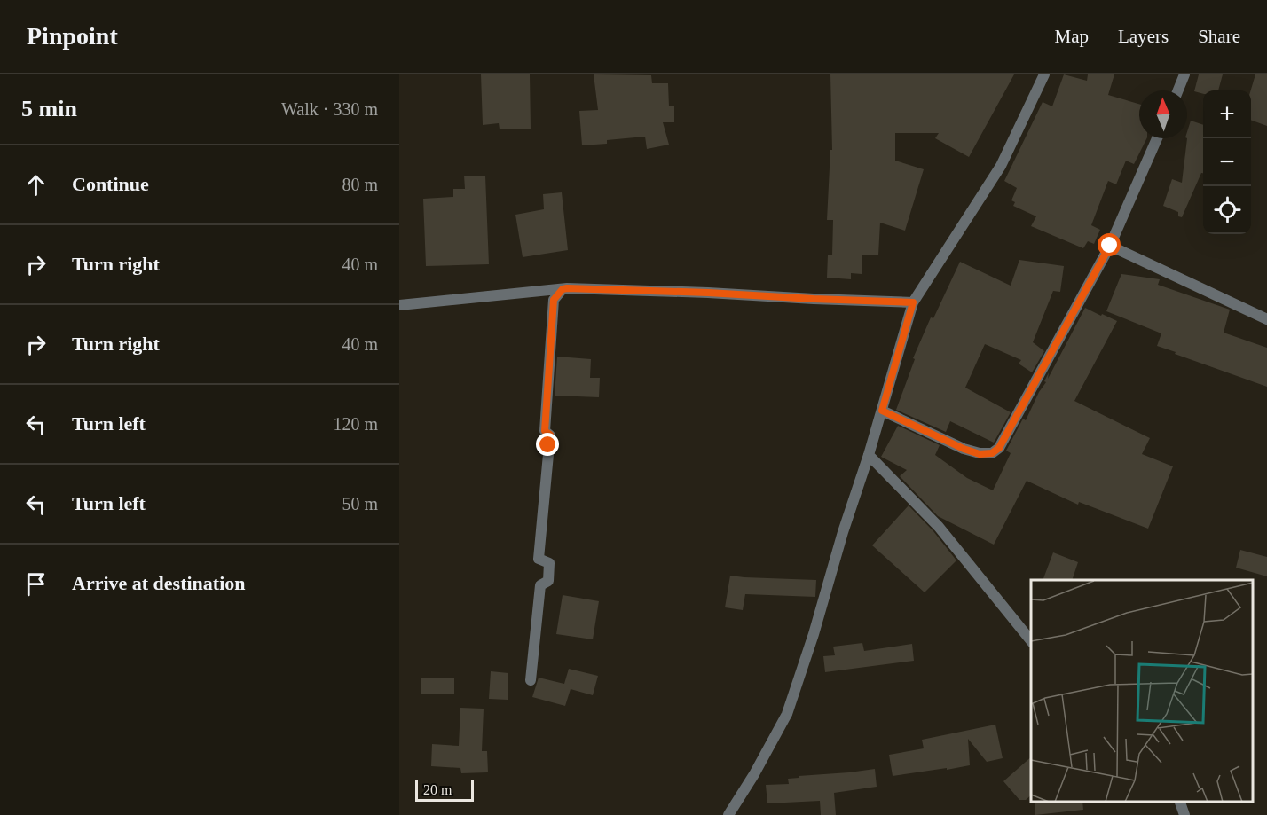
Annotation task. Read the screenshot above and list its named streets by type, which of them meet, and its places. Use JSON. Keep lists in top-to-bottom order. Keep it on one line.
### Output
{"scale_bar":"20 m","north":"top","page":{"header":"Pinpoint","nav":["Map","Layers","Share"],"heading":["5 min","Walk · 330 m"],"map_buttons":["+","−"],"list":[["Continue","80 m"],["Turn right","40 m"],["Turn right","40 m"],["Turn left","120 m"],["Turn left","50 m"],"Arrive at destination"],"scale":"20 m"}}
